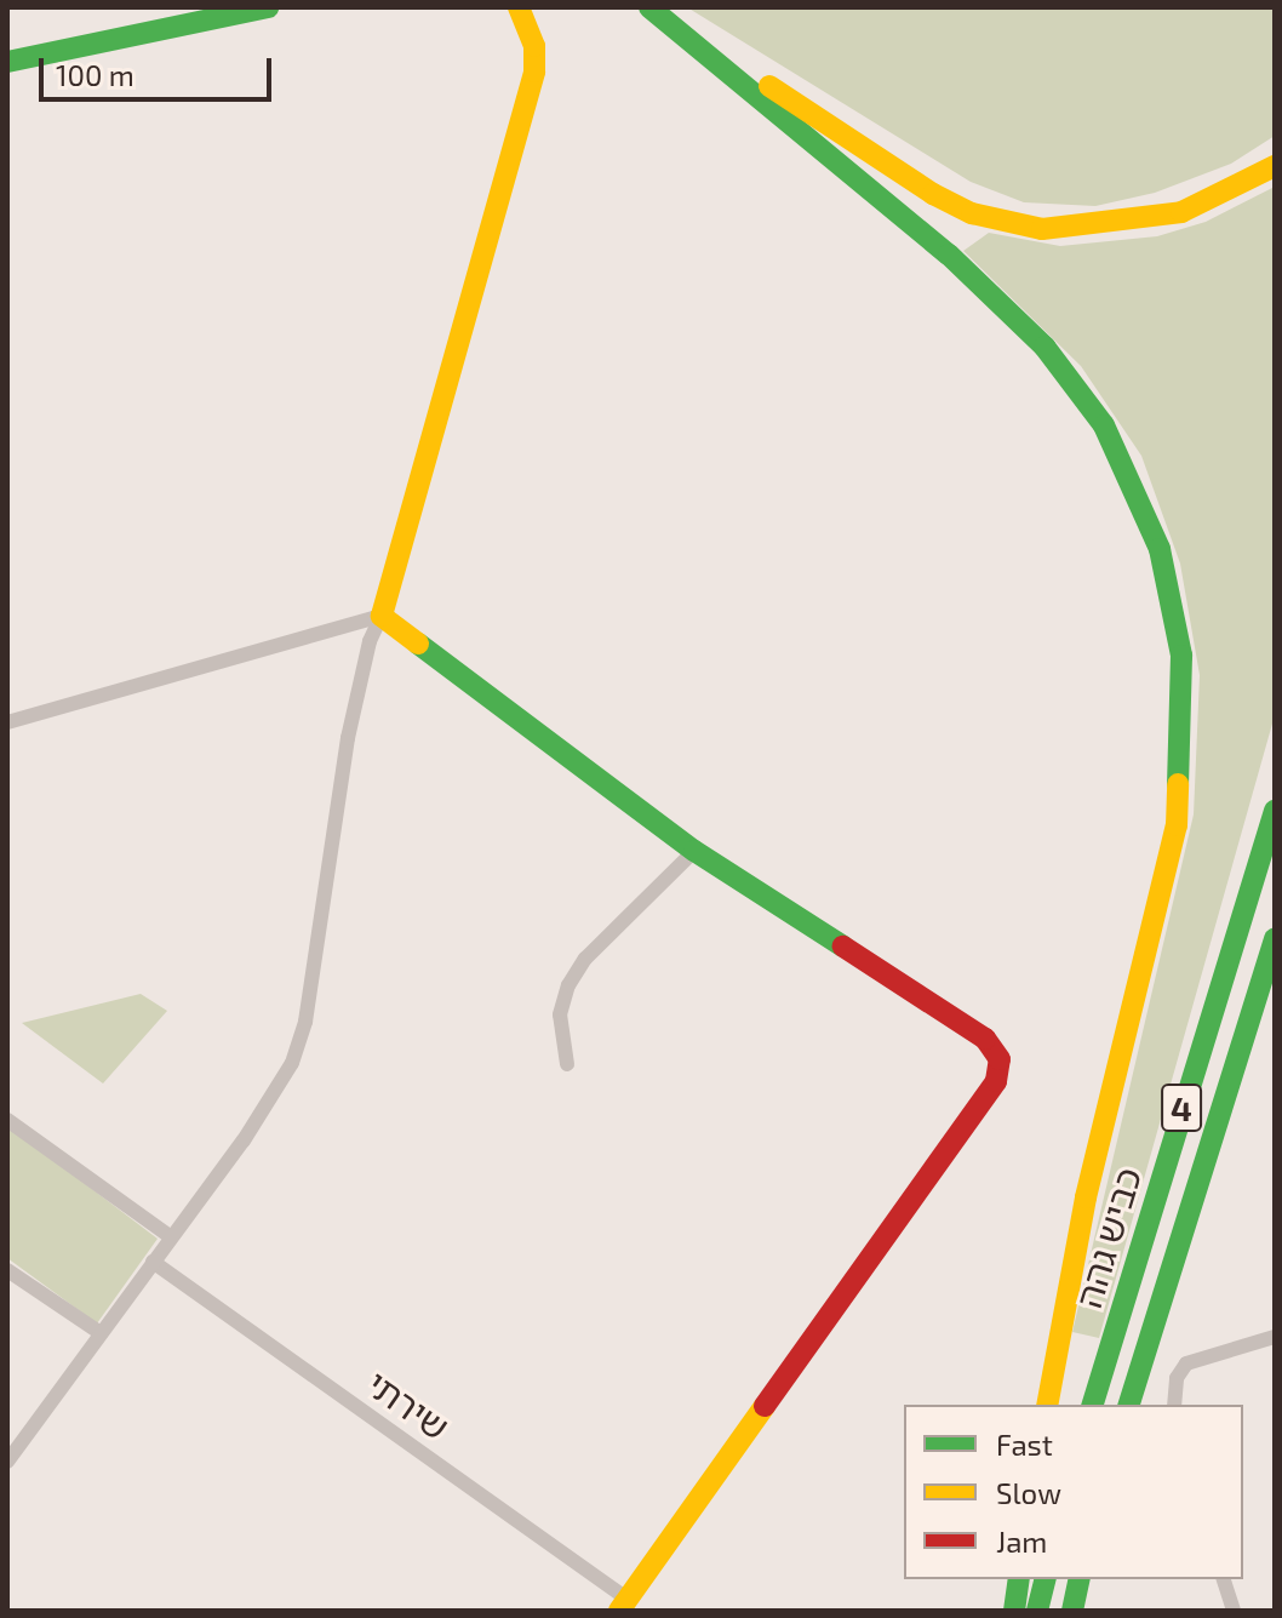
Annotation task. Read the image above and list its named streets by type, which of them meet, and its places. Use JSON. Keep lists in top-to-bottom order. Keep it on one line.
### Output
{"streets":{"main road":["4","כביש גהה"],"street":["שירתי"]},"legend":["Fast","Slow","Jam"],"scale_bar":"100 m"}
